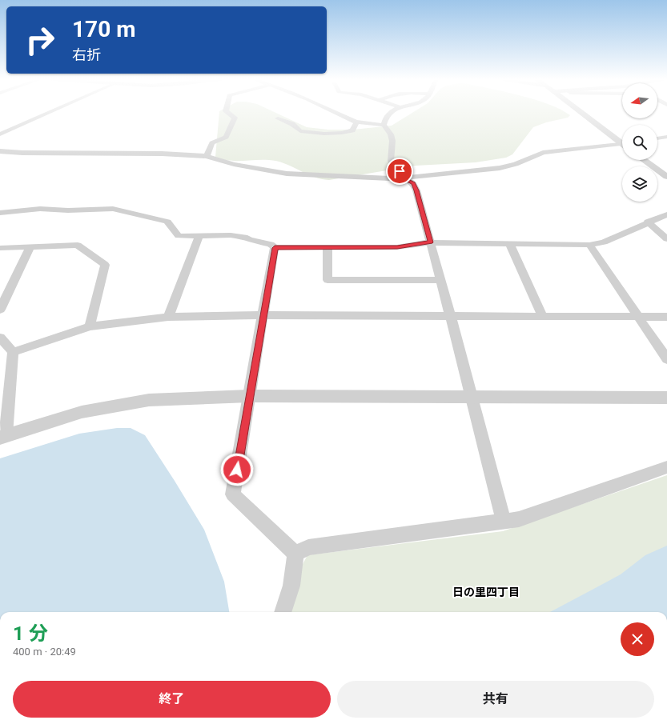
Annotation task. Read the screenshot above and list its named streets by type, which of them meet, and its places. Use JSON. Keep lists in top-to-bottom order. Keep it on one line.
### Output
{"districts":["日の里四丁目"],"north":"left","page":{"turn":["170 m","右折"],"heading":["1 分","400 m · 20:49"],"buttons":["終了","共有"]}}
